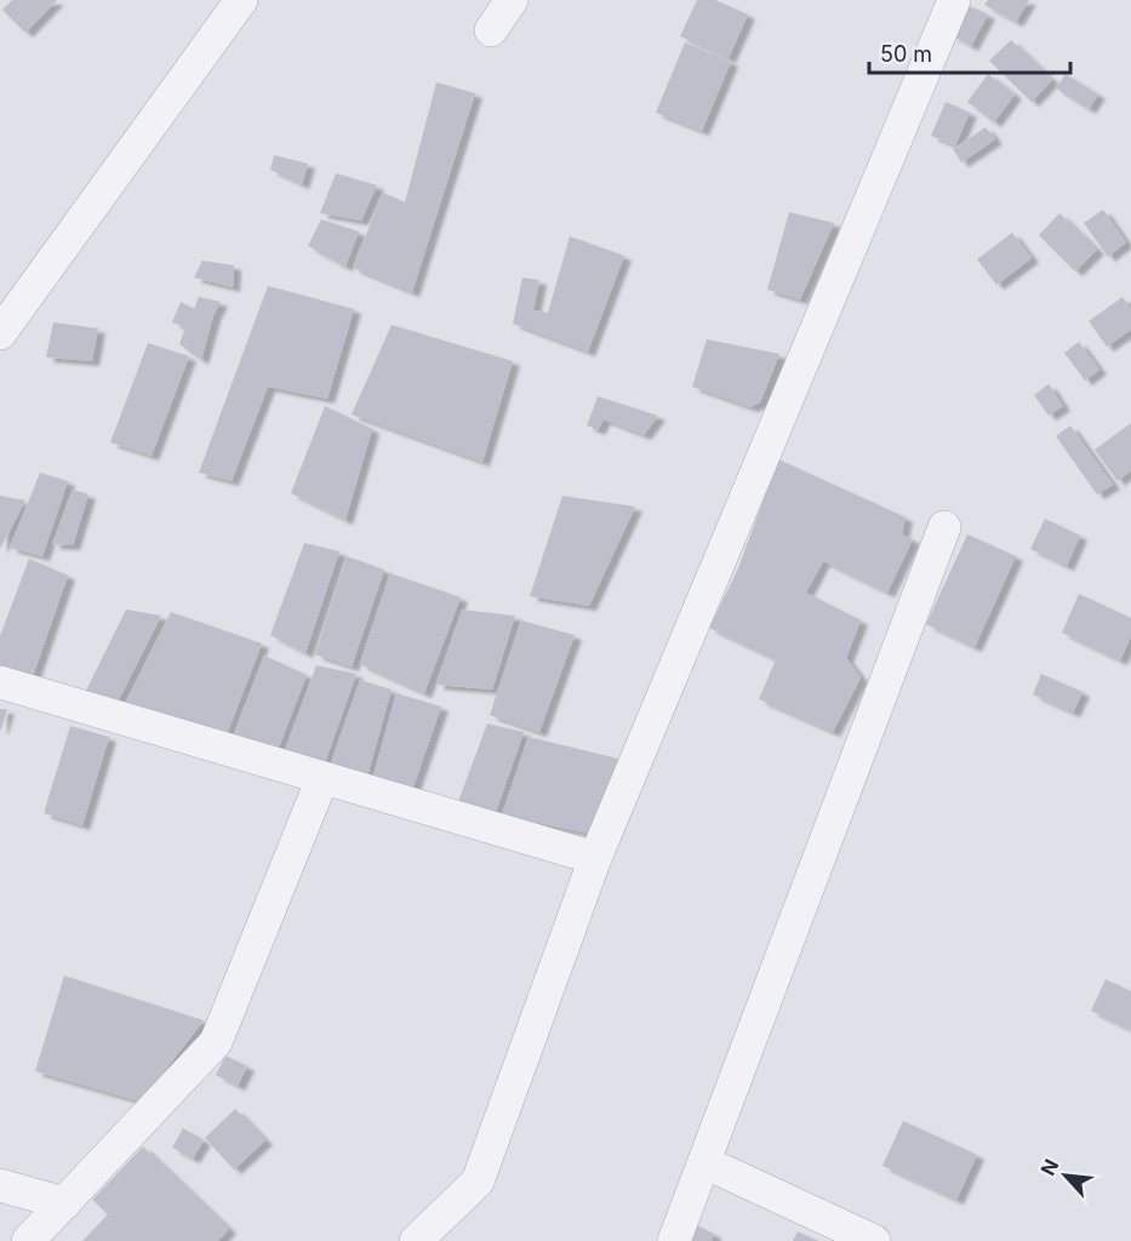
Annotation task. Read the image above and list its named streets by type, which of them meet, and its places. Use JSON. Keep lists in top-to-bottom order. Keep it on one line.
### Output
{"scale_bar":"50 m","north":"top left"}
